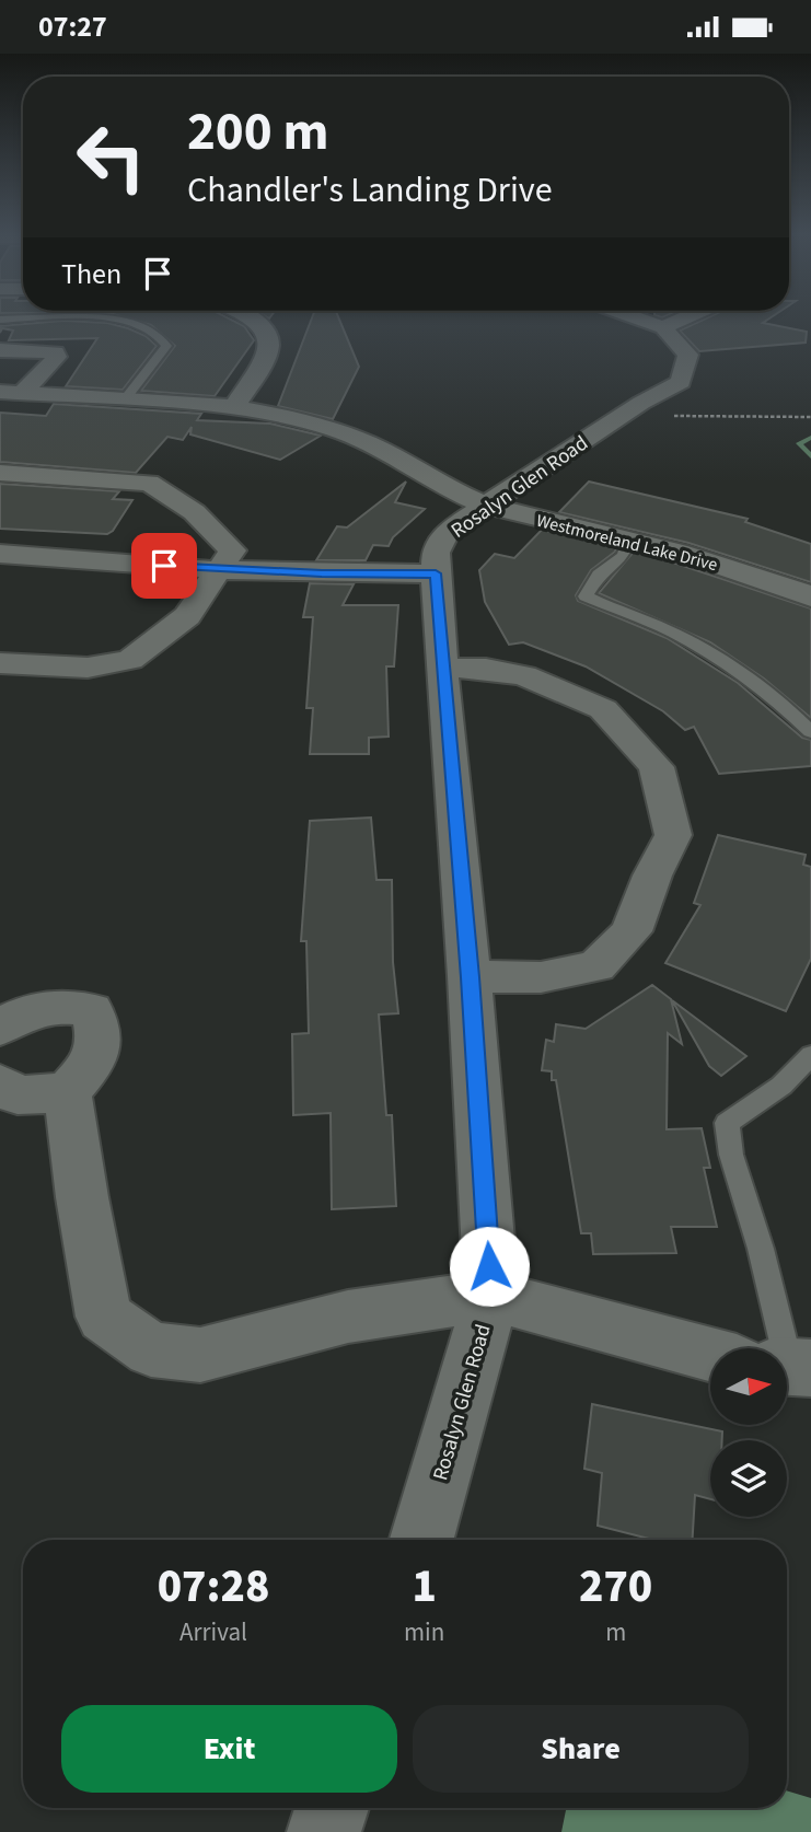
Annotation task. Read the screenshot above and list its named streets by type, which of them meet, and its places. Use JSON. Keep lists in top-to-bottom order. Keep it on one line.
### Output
{"streets":{"street":["Rosalyn Glen Road","Westmoreland Lake Drive"]},"crossings":[["Rosalyn Glen Road","Westmoreland Lake Drive"]],"north":"right","page":{"status":"07:27","turn":["200 m","Chandler's Landing Drive"],"then":"Then","eta":["07:28","Arrival","1","min","270","m"],"buttons":["Exit","Share"]}}
